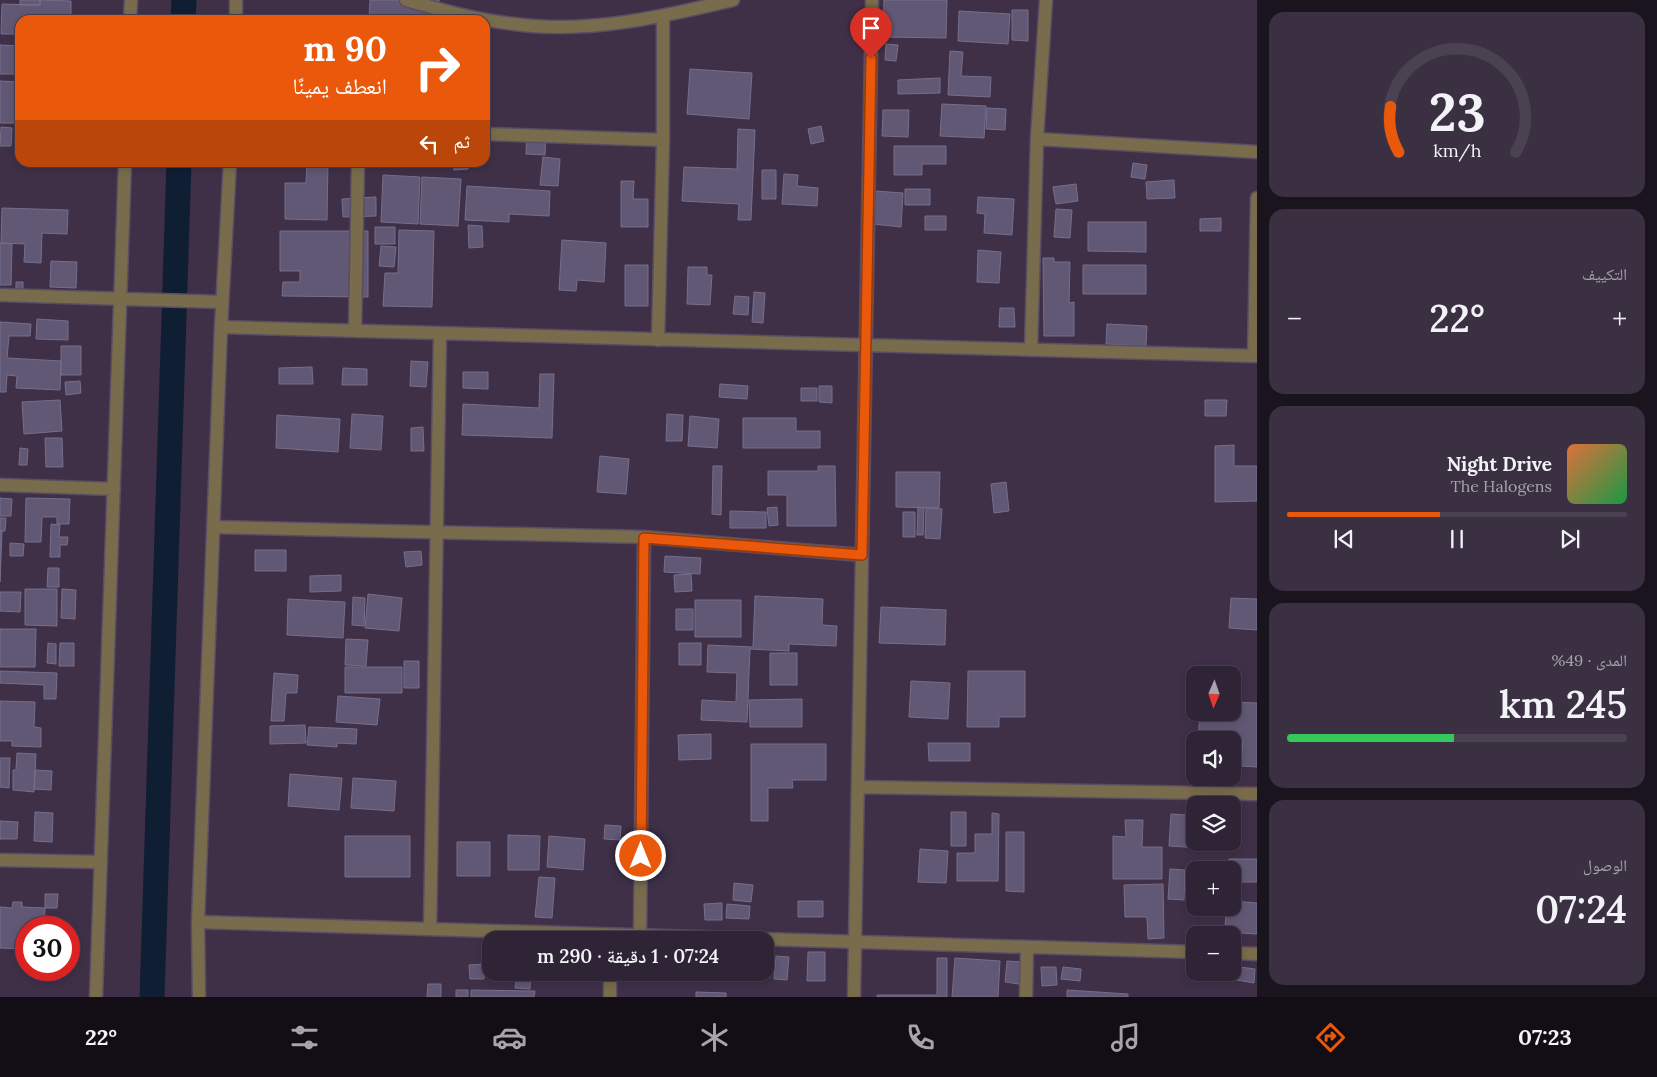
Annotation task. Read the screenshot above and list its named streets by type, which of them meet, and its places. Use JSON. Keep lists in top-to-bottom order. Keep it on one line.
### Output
{"north":"bottom","page":{"turn":["90 m","انعطف يمينًا"],"then":"ثم","tile":["التكييف",["المدى · 49%","245 km"],["الوصول","07:24"]],"heat":["−","22°","+"],"song":["Night Drive","The Halogens"],"map_buttons":["+","−"],"limit":"30","trip":"07:24 · 1 دقيقة · 290 m","tabs":["07:23","22°"],"gauge":["23","km/h"]}}
